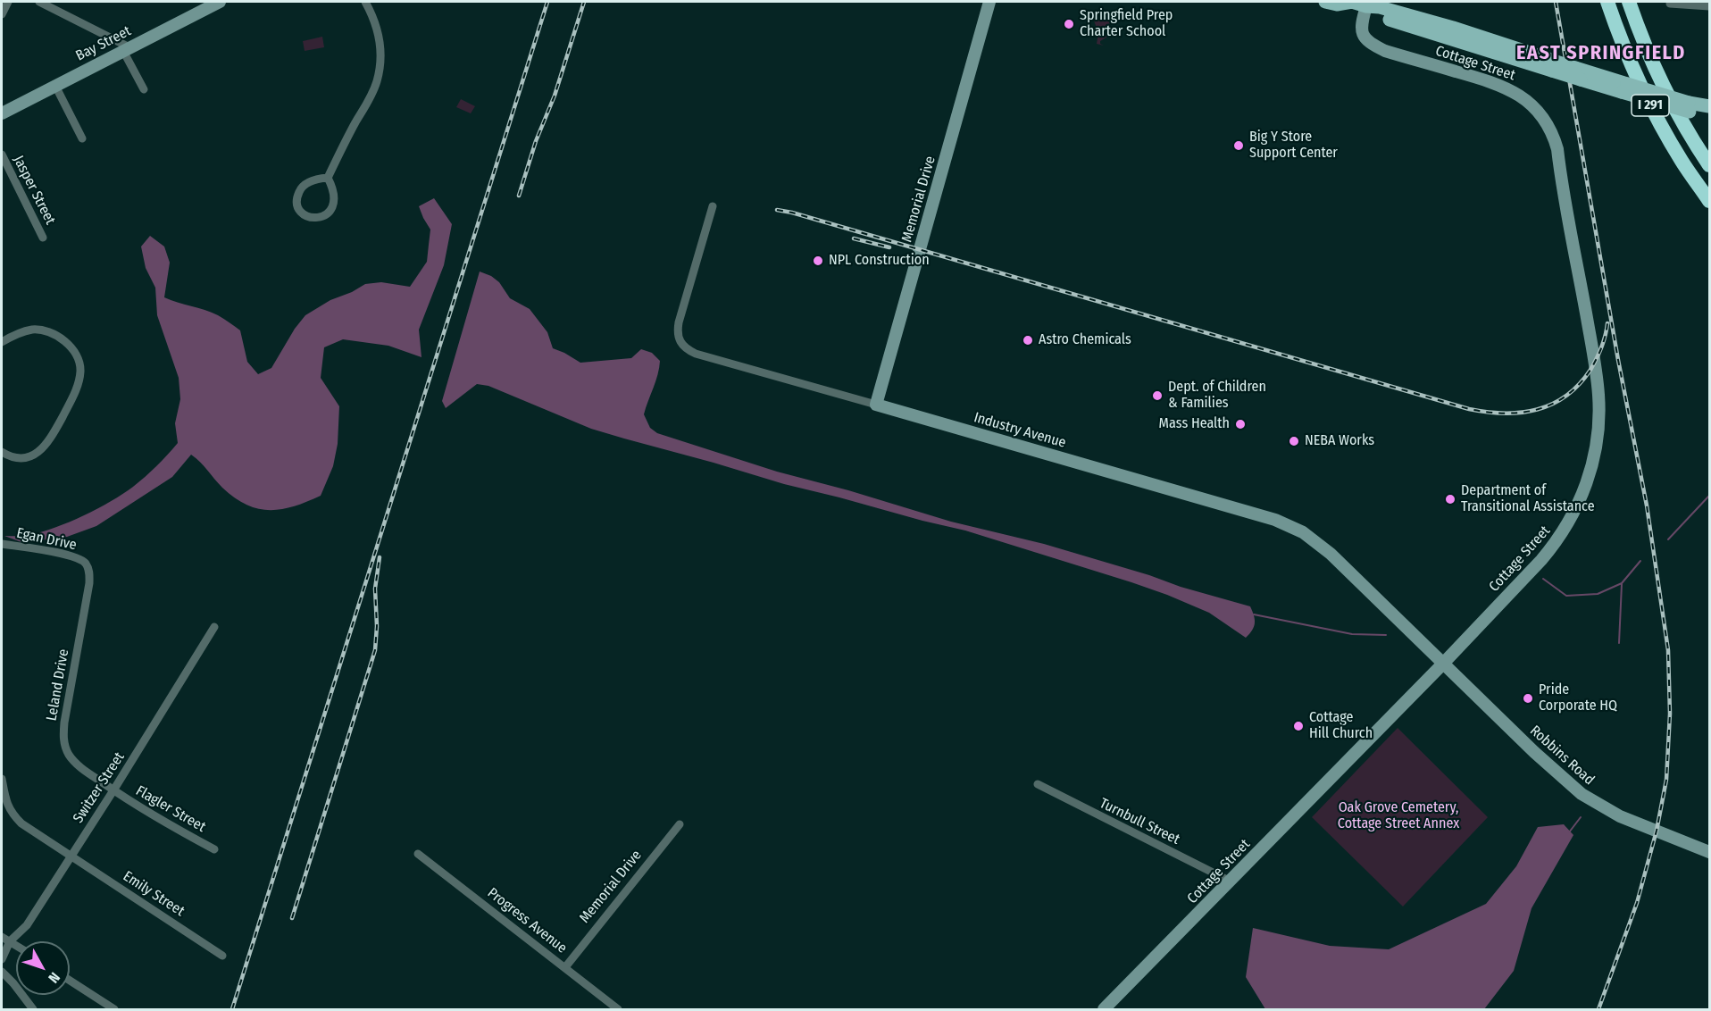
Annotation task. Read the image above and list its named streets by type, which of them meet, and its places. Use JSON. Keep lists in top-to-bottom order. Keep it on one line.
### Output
{"streets":{"highway":["I 291"],"main road":["Bay Street","Cottage Street","Memorial Drive","Industry Avenue","Robbins Road"],"street":["Jasper Street","Egan Drive","Leland Drive","Switzer Street","Flagler Street","Turnbull Street","Emily Street","Progress Avenue"]},"crossings":[["Cottage Street","Industry Avenue"],["Cottage Street","Robbins Road"],["Cottage Street","Turnbull Street"],["Memorial Drive","Industry Avenue"],["Memorial Drive","Progress Avenue"],["Industry Avenue","Robbins Road"],["Egan Drive","Leland Drive"],["Leland Drive","Switzer Street"],["Leland Drive","Flagler Street"],["Switzer Street","Flagler Street"],["Switzer Street","Emily Street"]],"districts":["EAST SPRINGFIELD"],"parks":["Oak Grove Cemetery, Cottage Street Annex"],"places":["Springfield Prep Charter School","Big Y Store Support Center","NPL Construction","Astro Chemicals","Dept. of Children & Families","Mass Health","NEBA Works","Department of Transitional Assistance","Pride Corporate HQ","Cottage Hill Church"],"north":"bottom right"}
